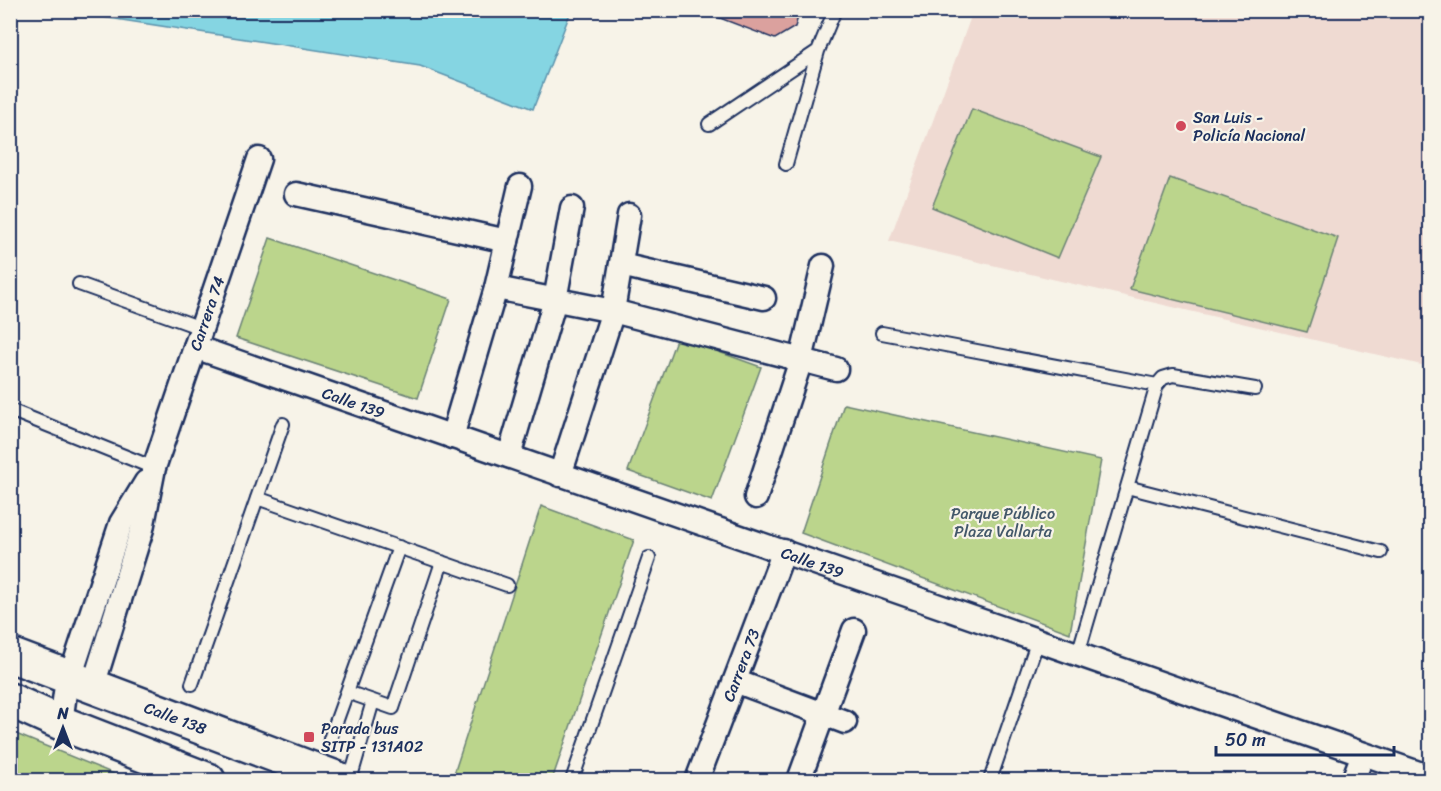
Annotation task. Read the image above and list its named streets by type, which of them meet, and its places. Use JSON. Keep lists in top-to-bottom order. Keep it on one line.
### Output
{"streets":{"main road":["Calle 138"],"street":["Carrera 74","Calle 139","Carrera 73"]},"crossings":[["Carrera 74","Calle 139"],["Carrera 74","Calle 138"],["Calle 139","Carrera 73"]],"parks":["Parque Público Plaza Vallarta"],"places":{"other":["San Luis - Policía Nacional"],"transit":["Parada bus SITP - 131A02"]},"scale_bar":"50 m","north":"top"}
